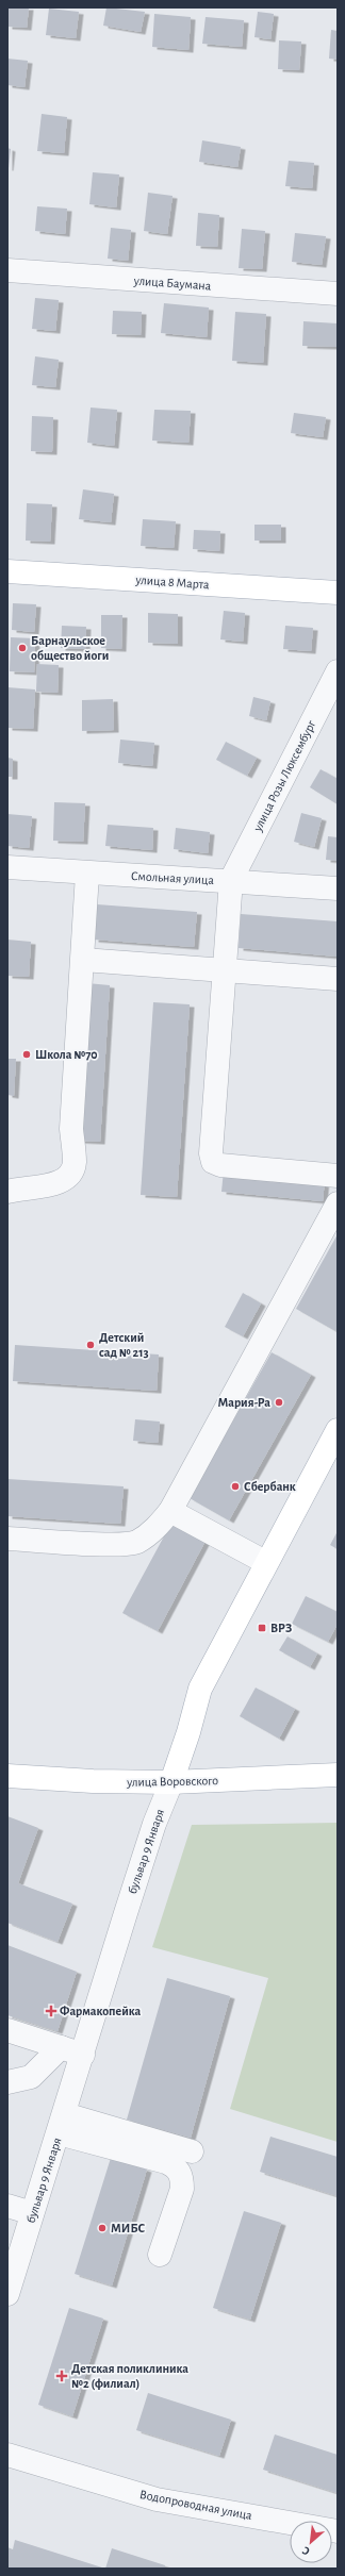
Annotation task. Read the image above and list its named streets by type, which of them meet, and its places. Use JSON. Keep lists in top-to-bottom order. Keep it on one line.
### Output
{"streets":{"main road":["улица 8 Марта","улица Воровского","бульвар 9 Января"],"street":["улица Баумана","улица Розы Люксембург","Смольная улица","Водопроводная улица"]},"crossings":[["улица Розы Люксембург","Смольная улица"],["улица Воровского","бульвар 9 Января"]],"places":{"other":["Барнаульское общество йоги","Школа №70","Детский сад № 213","Мария-Ра","Сбербанк","МИБС"],"transit":["ВРЗ"],"health":["Фармакопейка","Детская поликлиника №2 (филиал)"]},"north":"bottom left"}
